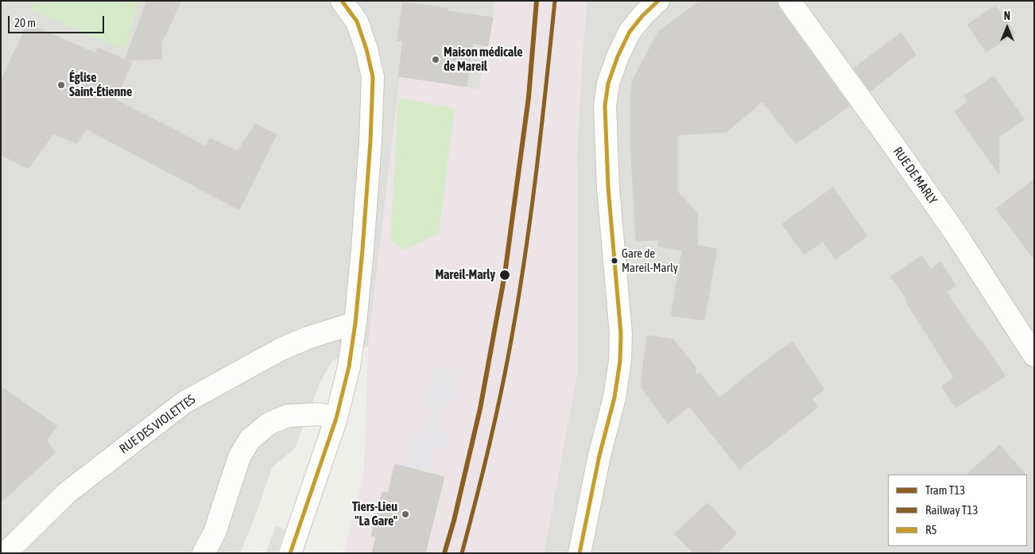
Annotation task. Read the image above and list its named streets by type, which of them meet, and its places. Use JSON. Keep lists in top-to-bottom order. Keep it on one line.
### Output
{"streets":{"street":["RUE DE MARLY","RUE DES VIOLETTES"]},"places":["Maison médicale de Mareil","Église Saint-Étienne","Gare de Mareil-Marly","Mareil-Marly","Tiers-Lieu \"La Gare\""],"lines":["tram line T13","rail line T13","transit line R5"],"legend":["Tram T13","Railway T13","R5"],"scale_bar":"20 m","north":"top"}
